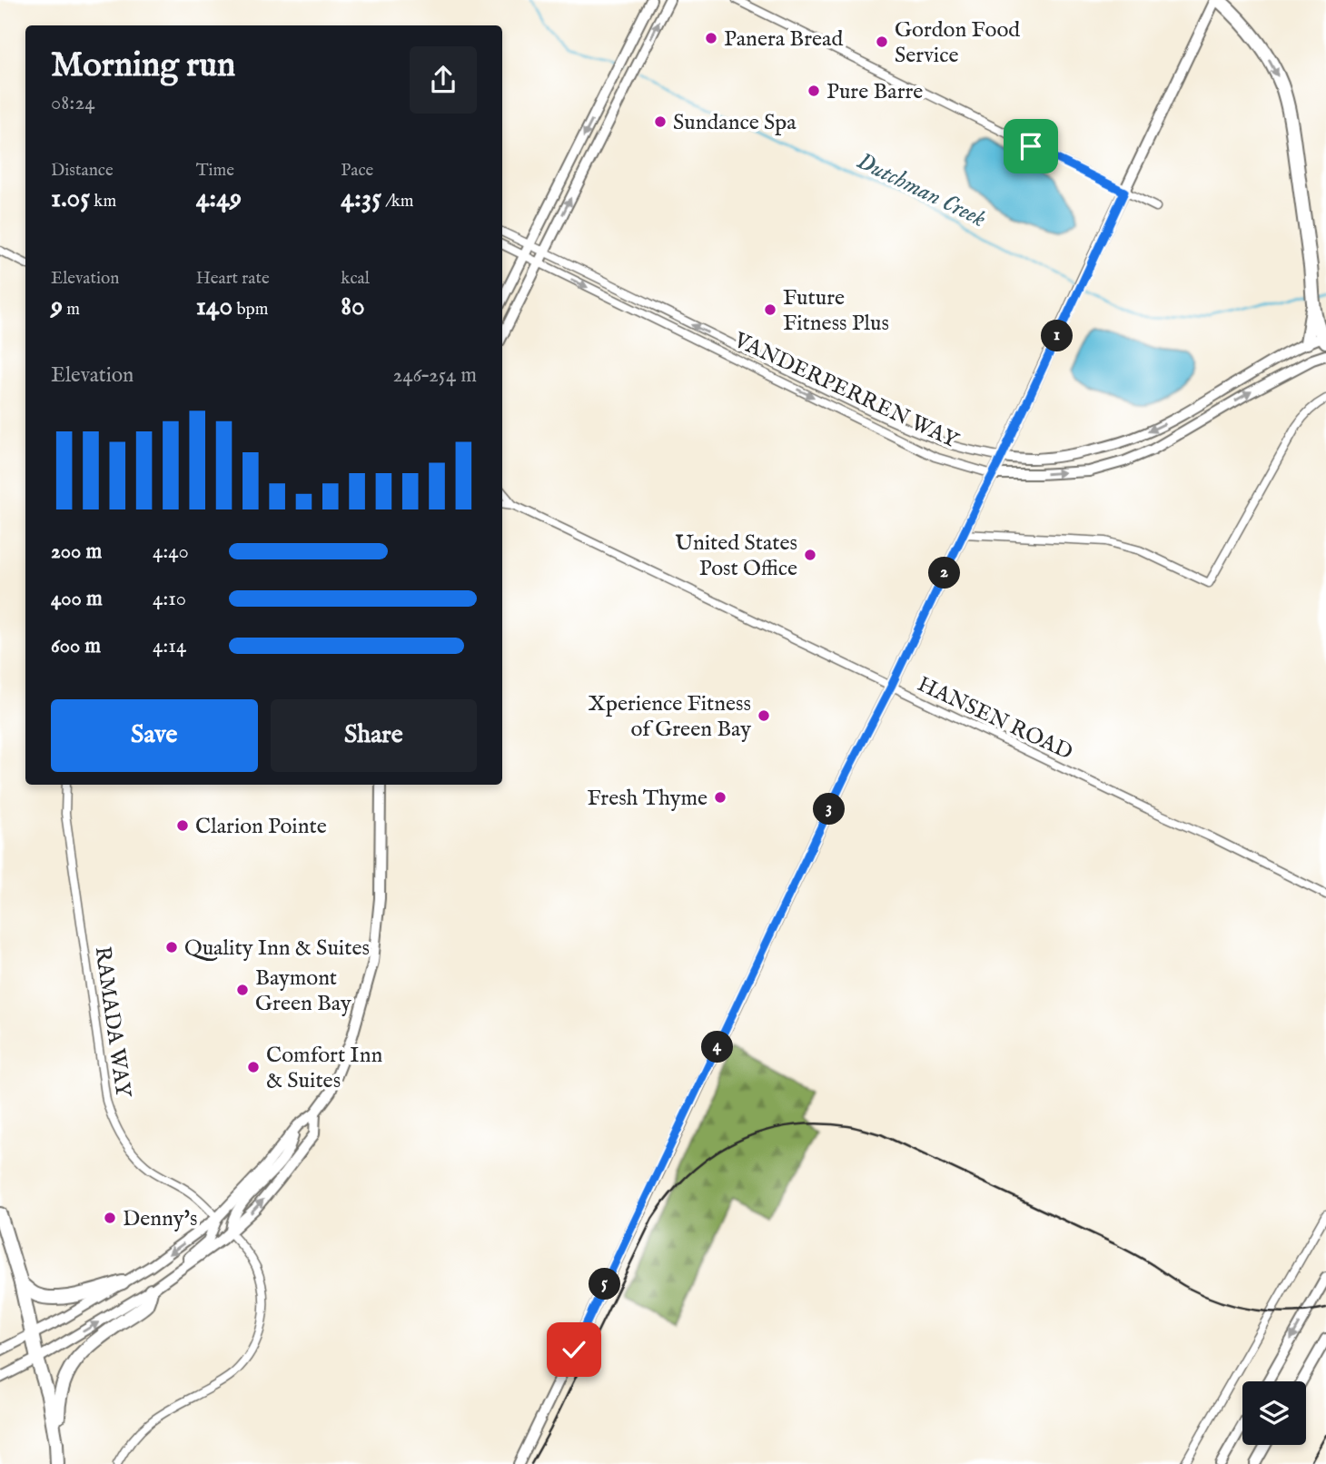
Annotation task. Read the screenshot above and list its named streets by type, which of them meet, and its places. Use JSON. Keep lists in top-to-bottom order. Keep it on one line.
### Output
{"streets":{"street":["VANDERPERREN WAY","HANSEN ROAD","RAMADA WAY"]},"water":["Dutchman Creek"],"places":["Panera Bread","Gordon Food Service","Pure Barre","Sundance Spa","Future Fitness Plus","United States Post Office","Xperience Fitness of Green Bay","Fresh Thyme","Clarion Pointe","Quality Inn & Suites","Baymont Green Bay","Comfort Inn & Suites","Denny's"],"page":{"heading":["Morning run","08:24"],"stats":[["Distance","1.05 km"],["Time","4:49"],["Pace","4:35 /km"],["Elevation","9 m"],["Heart rate","140 bpm"],["kcal","80"]],"pins":["1","2","3","4","5"],"chart":["Elevation","246–254 m"],"list":[{"name":"200 m","note":"4:40"},{"name":"400 m","note":"4:10"},{"name":"600 m","note":"4:14"}],"buttons":["Save","Share"]}}
